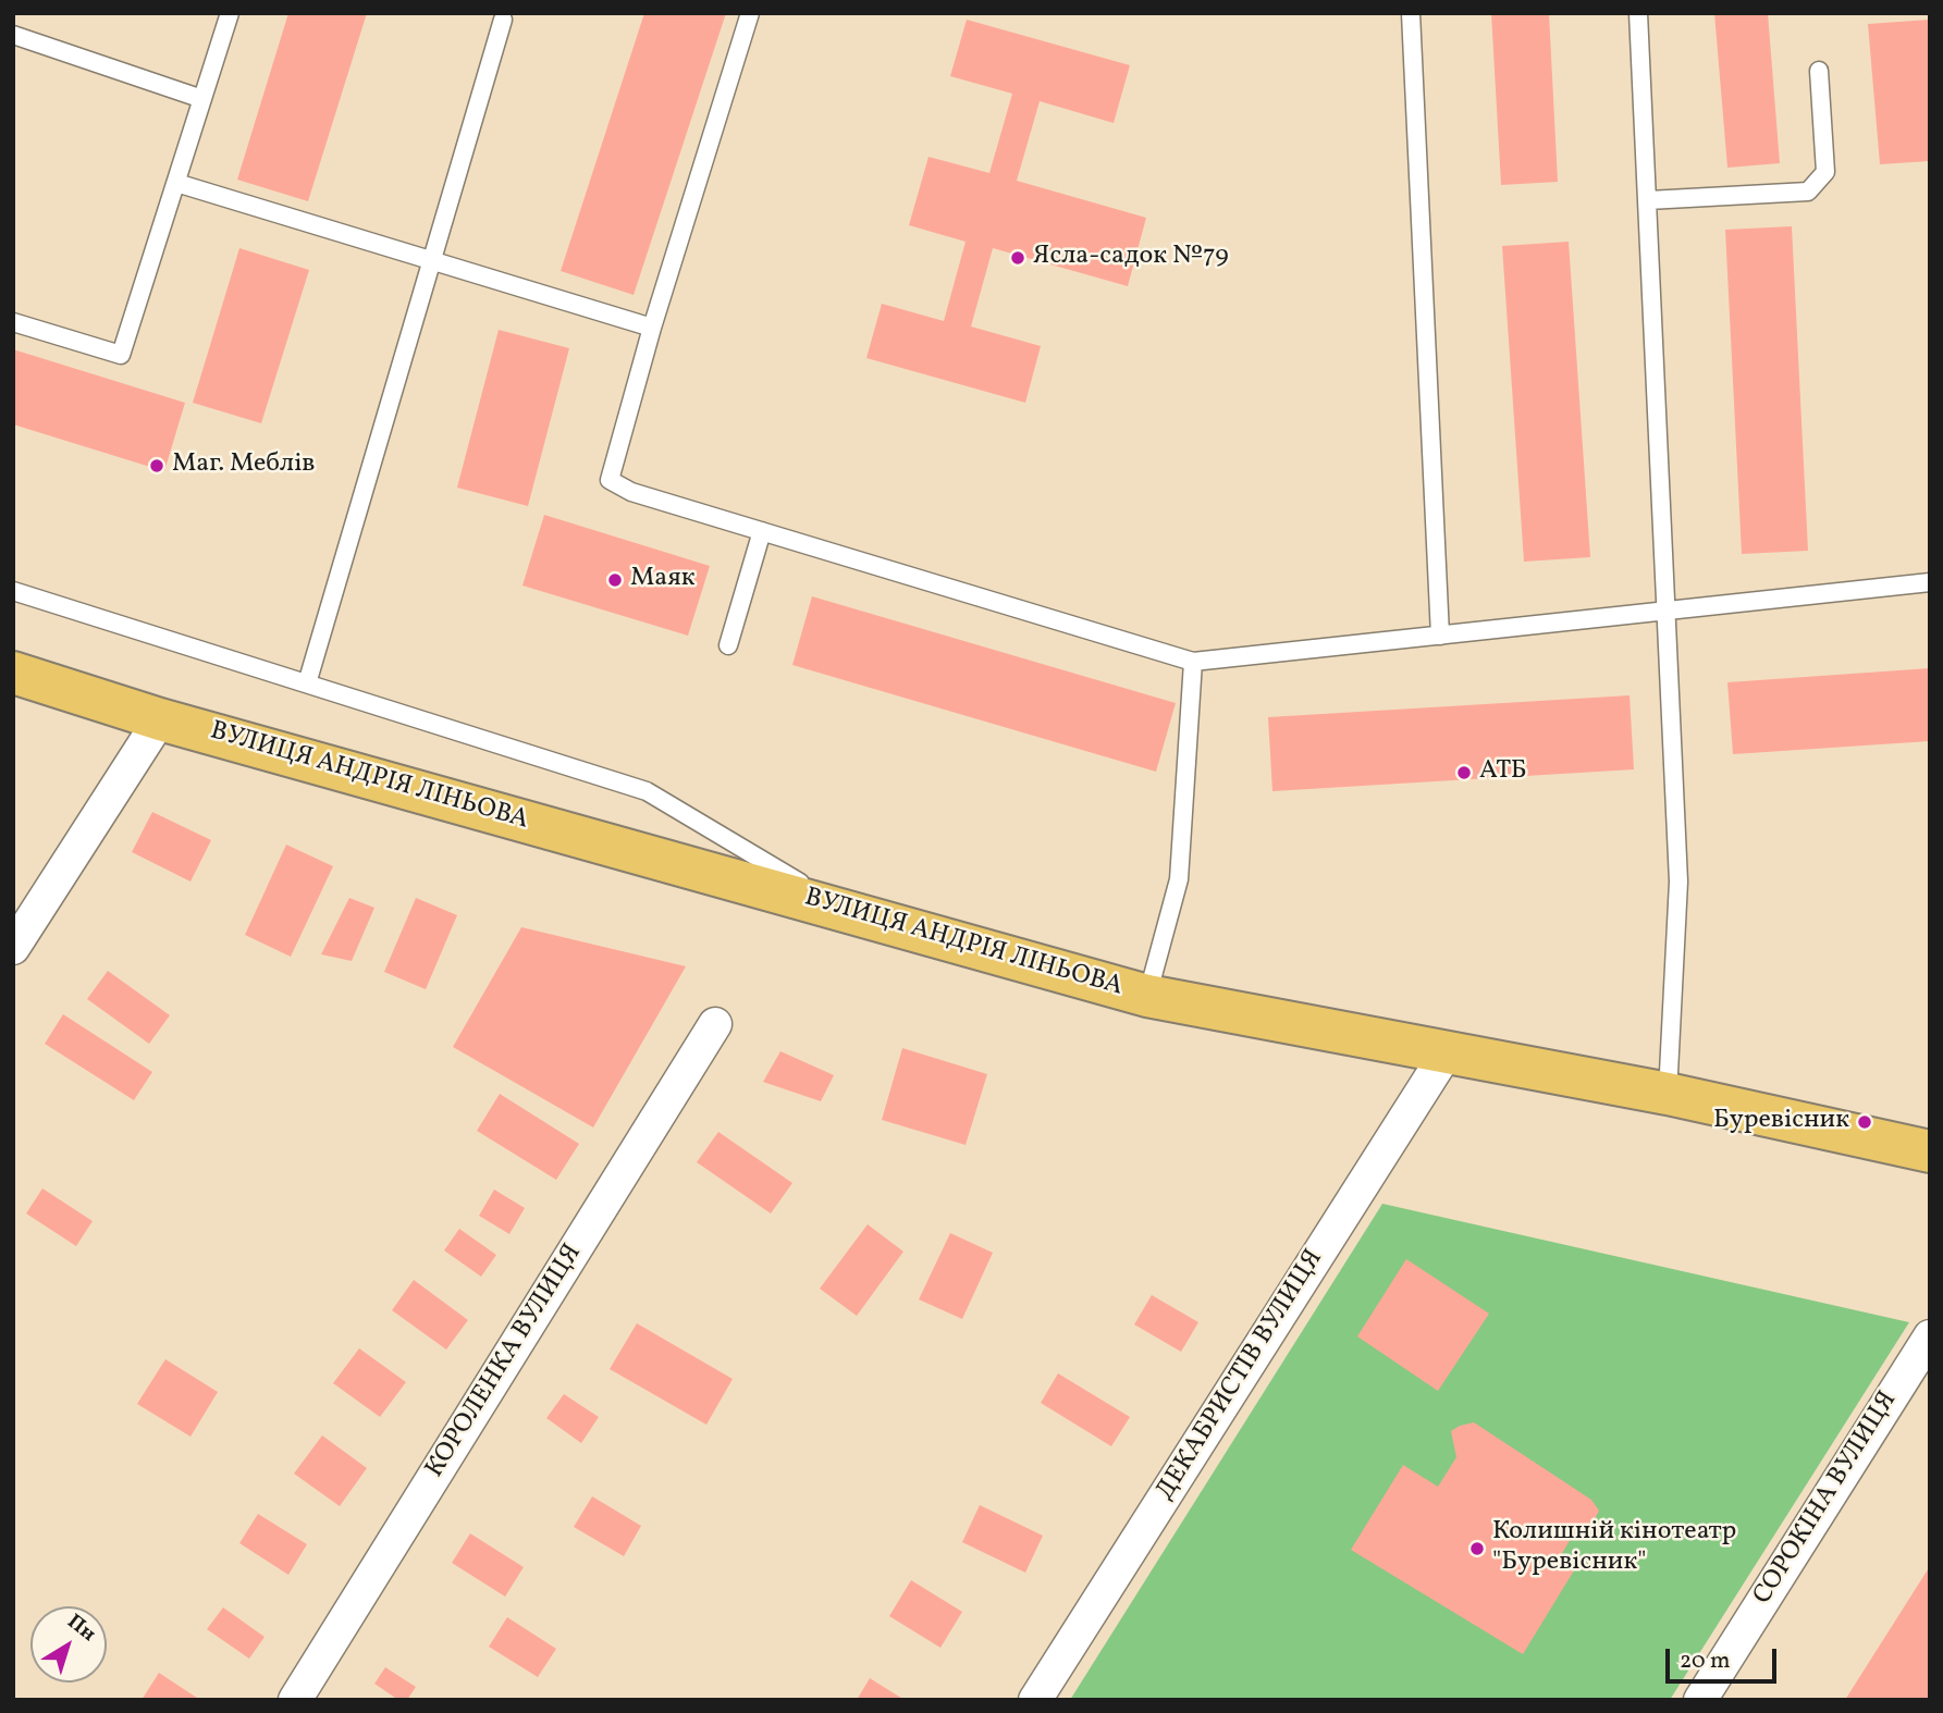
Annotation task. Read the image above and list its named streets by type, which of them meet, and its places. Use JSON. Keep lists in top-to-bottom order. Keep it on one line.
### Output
{"streets":{"main road":["ВУЛИЦЯ АНДРІЯ ЛІНЬОВА"],"street":["КОРОЛЕНКА ВУЛИЦЯ","ДЕКАБРИСТІВ ВУЛИЦЯ","СОРОКІНА ВУЛИЦЯ"]},"crossings":[["ВУЛИЦЯ АНДРІЯ ЛІНЬОВА","ДЕКАБРИСТІВ ВУЛИЦЯ"]],"places":["Ясла-садок №79","Маг. Меблів","Маяк","АТБ","Буревісник","Колишній кінотеатр \"Буревісник\""],"scale_bar":"20 m","north":"top right"}
